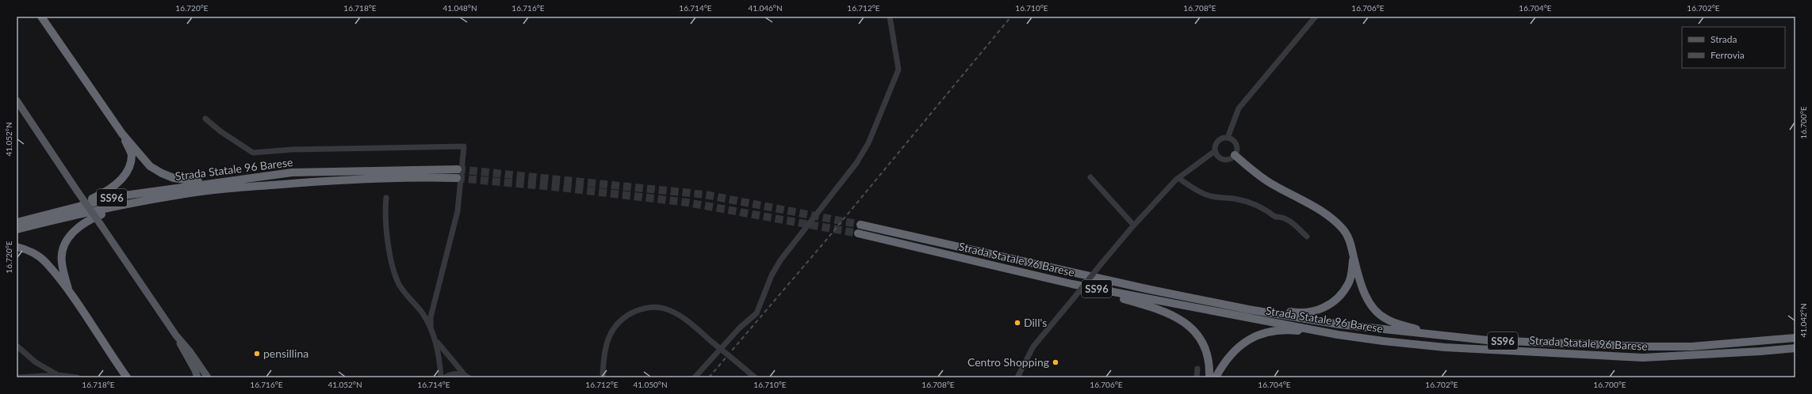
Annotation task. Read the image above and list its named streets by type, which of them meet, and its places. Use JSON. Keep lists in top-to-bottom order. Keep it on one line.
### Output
{"streets":{"highway":["Strada Statale 96 Barese","SS96"]},"places":["Dill's","pensillina","Centro Shopping"],"legend":["Strada","Ferrovia"],"coordinates":["16.720°E","16.718°E","41.048°N","16.716°E","16.714°E","41.046°N","16.712°E","16.710°E","16.708°E","16.706°E","16.704°E","16.702°E","16.700°E","41.052°N","41.042°N","41.050°N"]}
